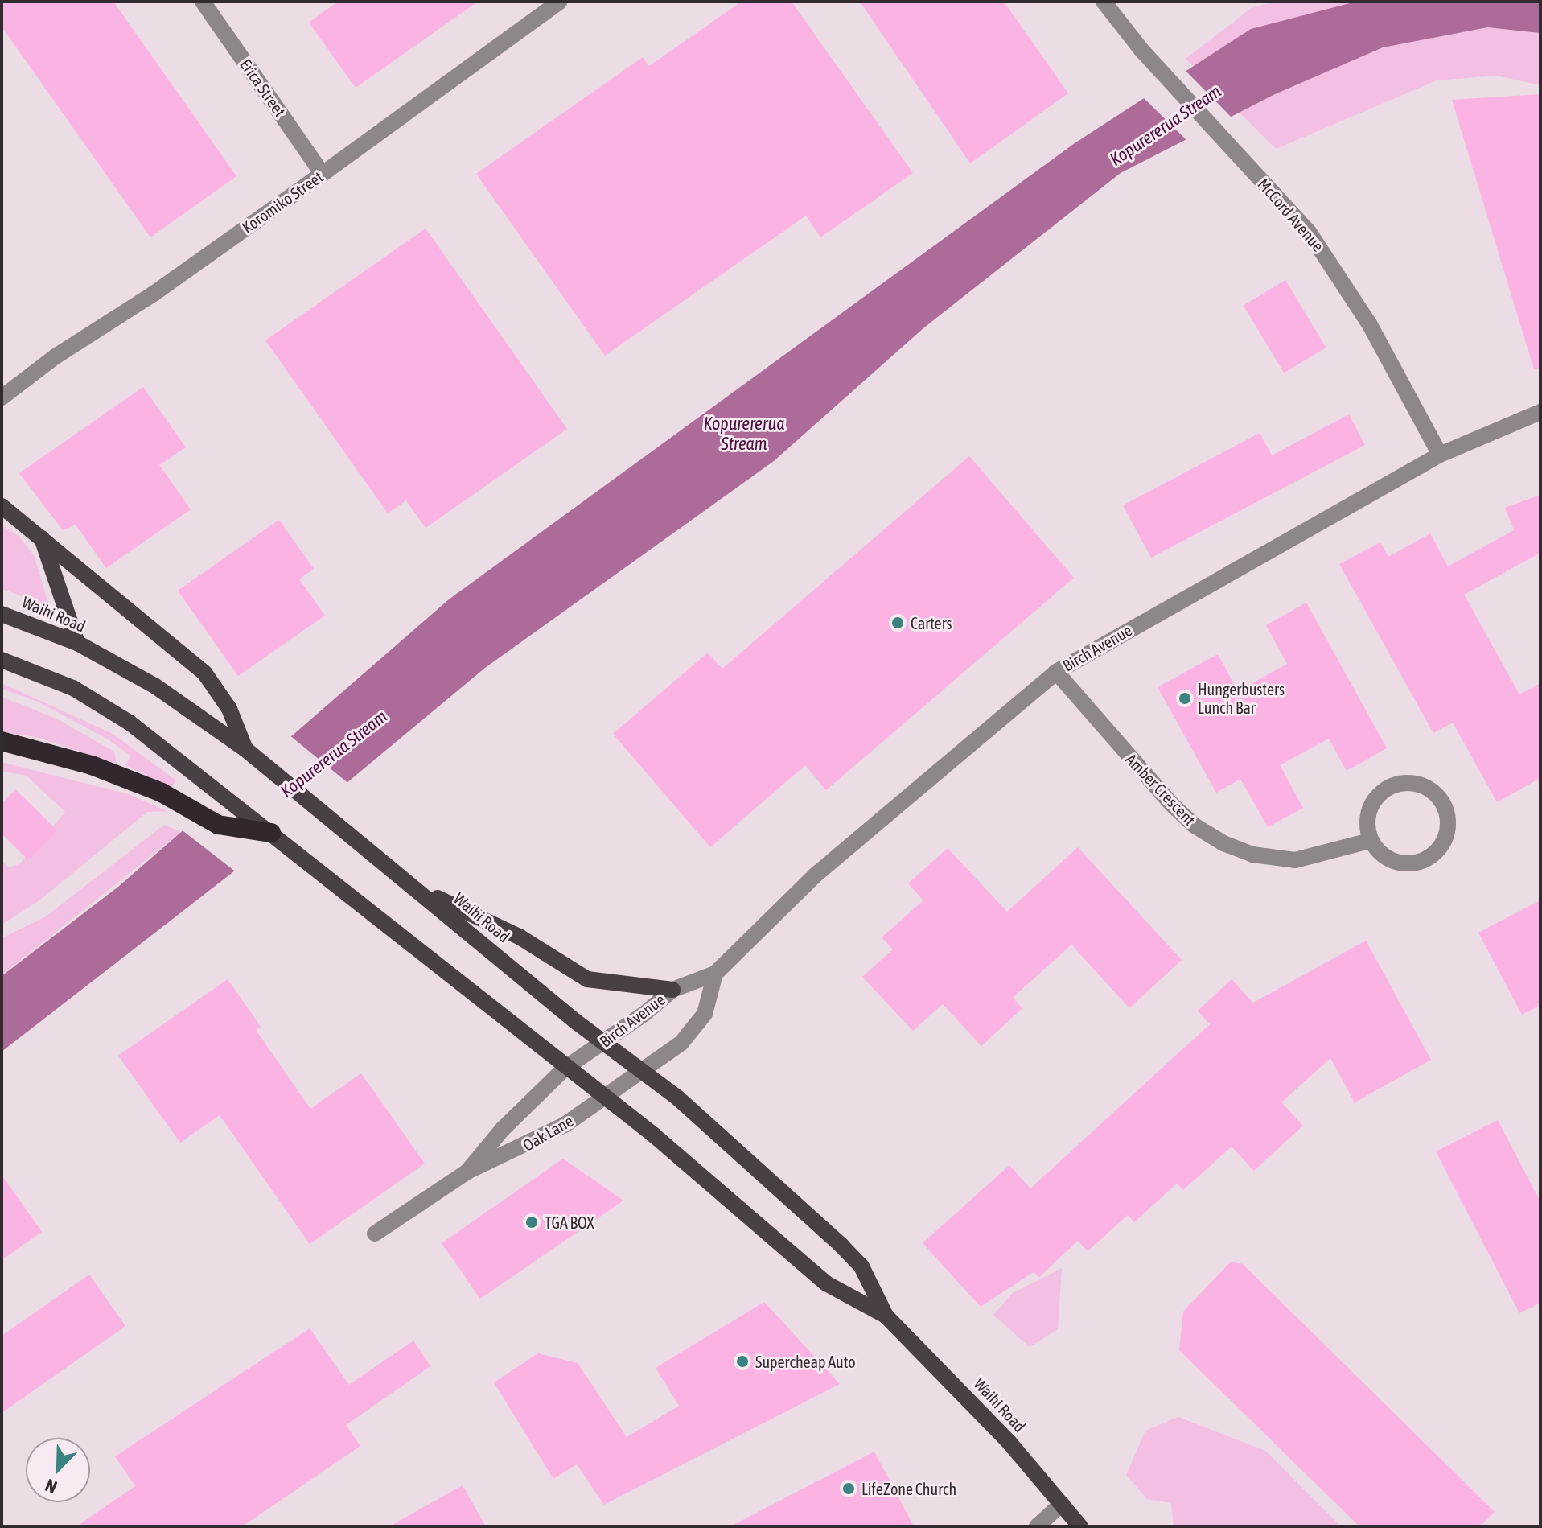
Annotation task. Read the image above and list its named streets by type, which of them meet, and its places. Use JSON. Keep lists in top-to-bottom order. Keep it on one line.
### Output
{"streets":{"main road":["Waihi Road"],"street":["Erica Street","Koromiko Street","McCord Avenue","Birch Avenue","Amber Crescent","Oak Lane"]},"crossings":[["Erica Street","Koromiko Street"],["McCord Avenue","Birch Avenue"],["Waihi Road","Birch Avenue"],["Waihi Road","Oak Lane"],["Birch Avenue","Amber Crescent"],["Birch Avenue","Oak Lane"]],"water":["Kopurererua Stream"],"places":["Carters","Hungerbusters Lunch Bar","TGA BOX","Supercheap Auto","LifeZone Church"],"north":"bottom left"}
